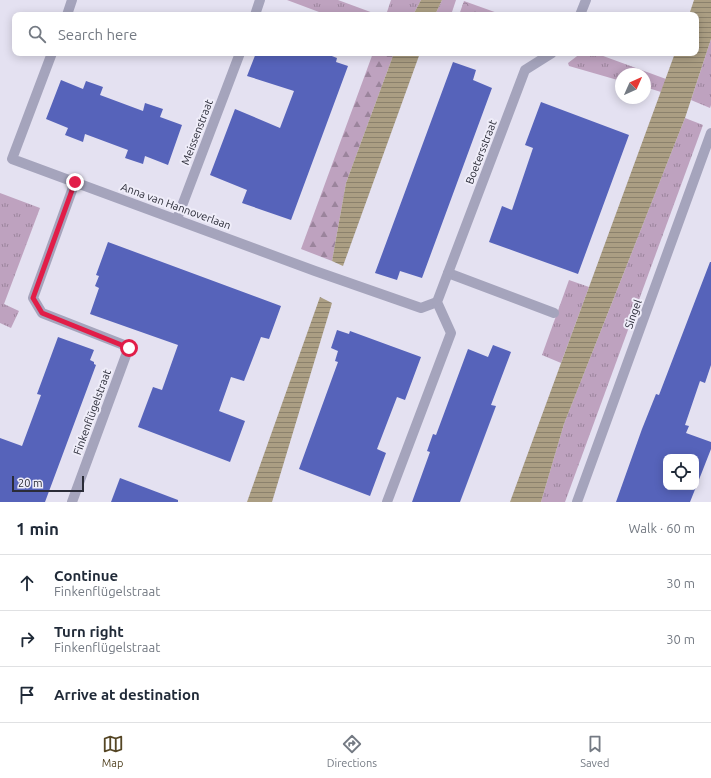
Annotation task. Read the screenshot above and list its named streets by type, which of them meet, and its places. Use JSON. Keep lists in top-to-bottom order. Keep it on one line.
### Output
{"streets":{"street":["Meissenstraat","Boetersstraat","Anna van Hannoverlaan","Singel","Finkenflügelstraat"]},"crossings":[["Meissenstraat","Anna van Hannoverlaan"],["Boetersstraat","Anna van Hannoverlaan"],["Anna van Hannoverlaan","Finkenflügelstraat"]],"scale_bar":"20 m","north":"top right","page":{"search":"Search here","scale":"20 m","heading":["1 min","Walk · 60 m"],"list":[["Continue","Finkenflügelstraat","30 m"],["Turn right","Finkenflügelstraat","30 m"],"Arrive at destination"],"nav":["Map","Directions","Saved"]}}
